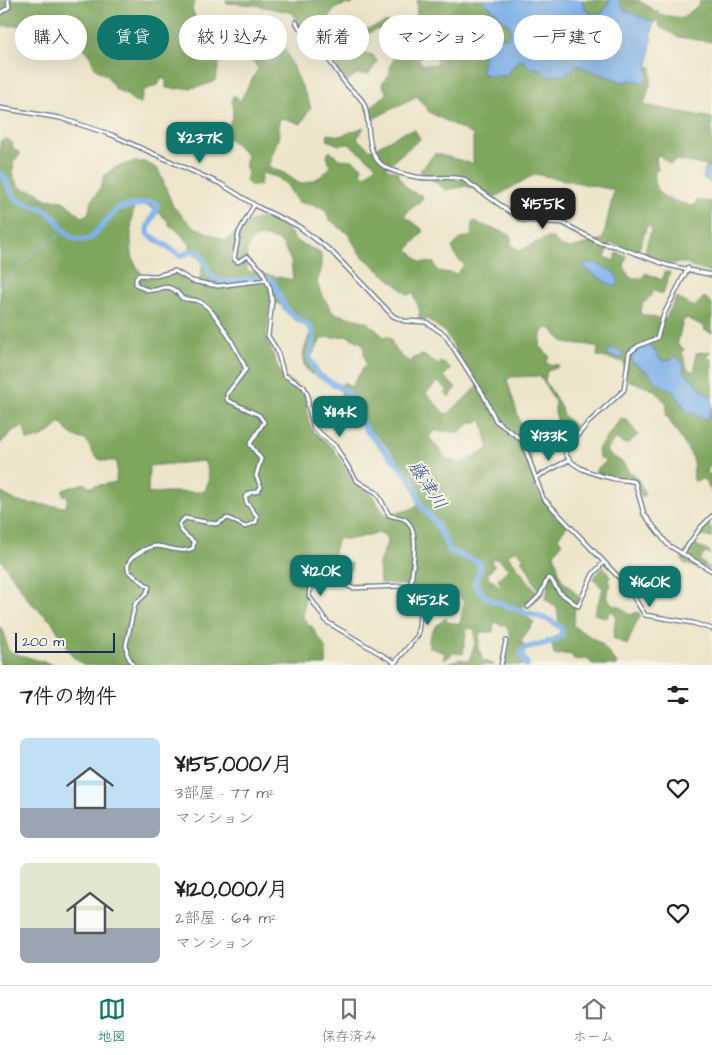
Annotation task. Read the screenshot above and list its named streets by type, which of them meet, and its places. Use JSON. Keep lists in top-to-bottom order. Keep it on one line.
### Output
{"water":["藤津川"],"scale_bar":"200 m","page":{"chip":["購入","賃貸","絞り込み","新着","マンション","一戸建て"],"price":["¥237K","¥155K","¥114K","¥133K","¥120K","¥160K","¥152K"],"scale":"200 m","heading":"7件の物件","list":[{"name":"¥155,000/月","note":"3部屋 · 77 m² · マンション"},{"name":"¥120,000/月","note":"2部屋 · 64 m² · マンション"}],"tabs":["地図","保存済み","ホーム"]}}
